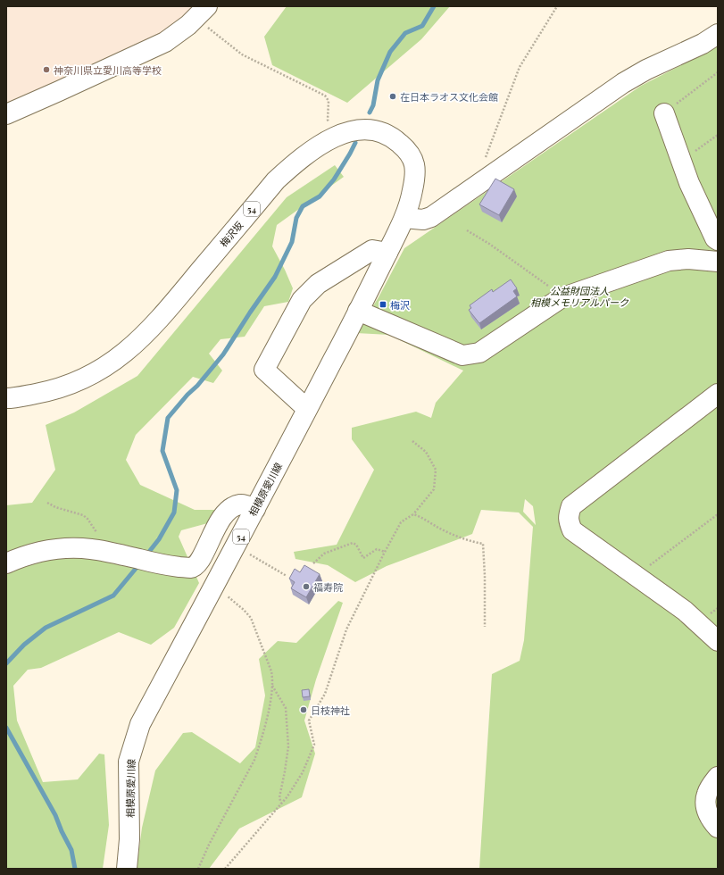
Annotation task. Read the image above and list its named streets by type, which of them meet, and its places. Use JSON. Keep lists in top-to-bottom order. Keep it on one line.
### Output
{"streets":{"main road":["54","梅沢坂","相模原愛川線"]},"crossings":[["梅沢坂","相模原愛川線"]],"parks":["公益財団法人 相模メモリアルパーク"],"places":{"other":["神奈川県立愛川高等学校","在日本ラオス文化会館","福寿院","日枝神社"],"transit":["梅沢"]}}
